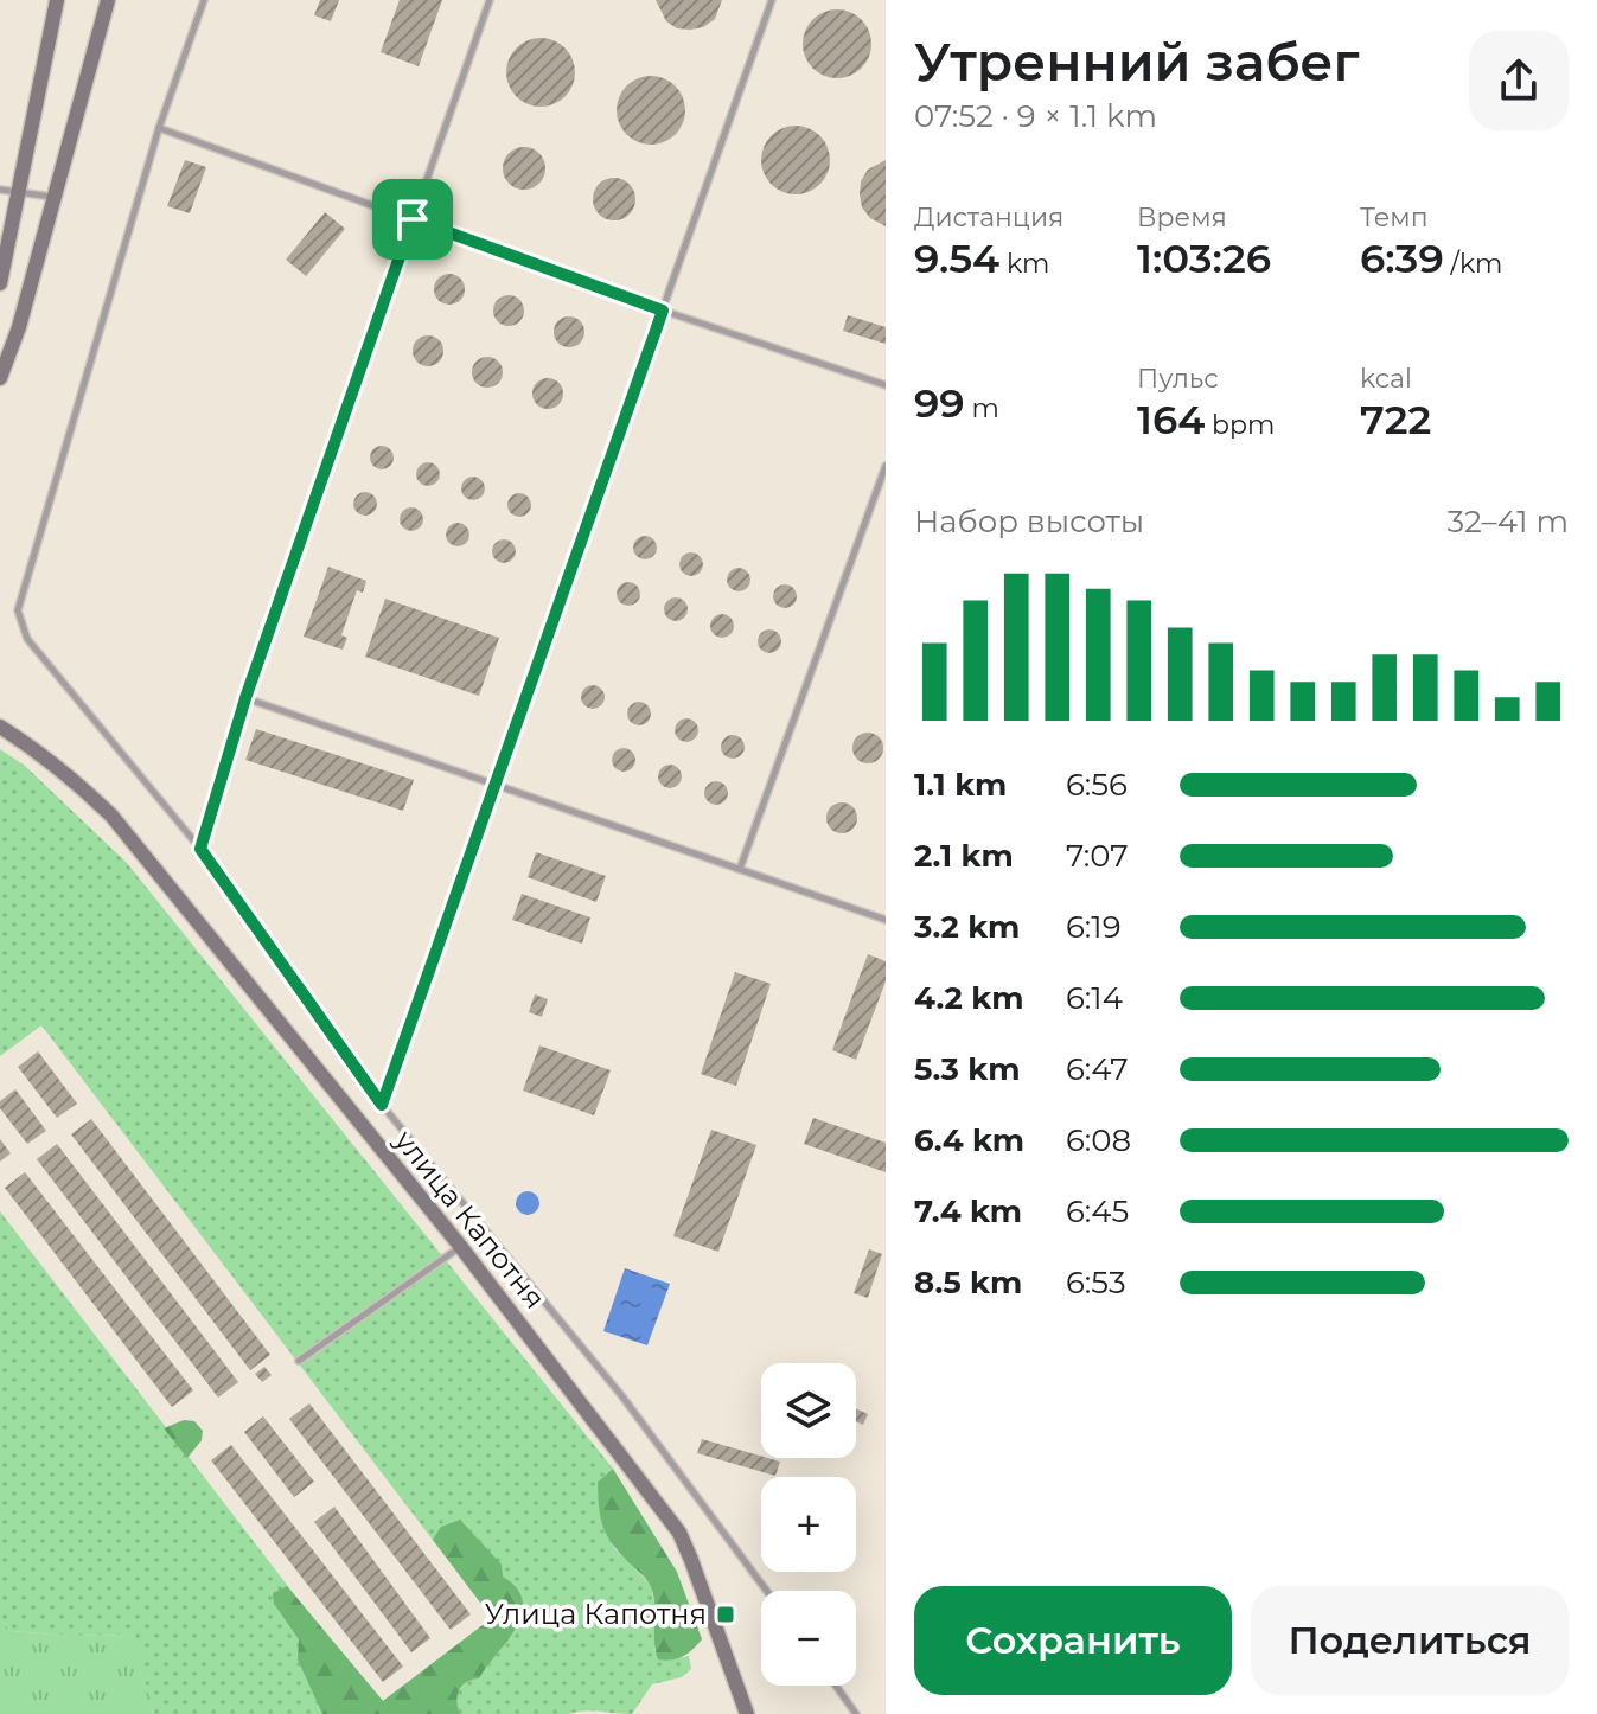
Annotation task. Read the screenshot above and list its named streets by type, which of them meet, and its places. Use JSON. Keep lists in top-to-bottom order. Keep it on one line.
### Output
{"streets":{"main road":["улица Капотня"]},"places":{"transit":["Улица Капотня"]},"page":{"heading":["Утренний забег","07:52 · 9 × 1.1 km"],"stats":[["Дистанция","9.54 km"],["Время","1:03:26"],["Темп","6:39 /km"],["99 m"],["Пульс","164 bpm"],["kcal","722"]],"chart":["Набор высоты","32–41 m"],"list":[{"name":"1.1 km","note":"6:56"},{"name":"2.1 km","note":"7:07"},{"name":"3.2 km","note":"6:19"},{"name":"4.2 km","note":"6:14"},{"name":"5.3 km","note":"6:47"},{"name":"6.4 km","note":"6:08"},{"name":"7.4 km","note":"6:45"},{"name":"8.5 km","note":"6:53"}],"map_buttons":["+","−"],"buttons":["Сохранить","Поделиться"]}}
